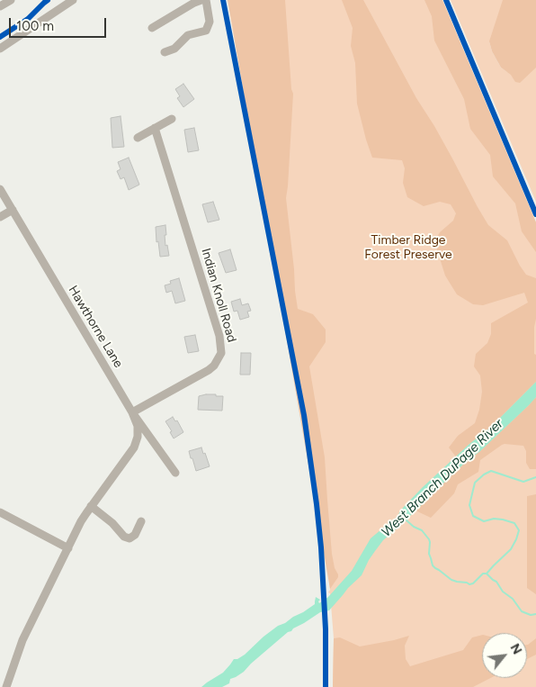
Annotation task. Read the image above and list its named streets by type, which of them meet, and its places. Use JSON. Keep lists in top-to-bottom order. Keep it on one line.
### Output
{"streets":{"street":["Indian Knoll Road","Hawthorne Lane"]},"crossings":[["Indian Knoll Road","Hawthorne Lane"]],"water":["West Branch DuPage River"],"parks":["Timber Ridge Forest Preserve"],"scale_bar":"100 m","north":"top right"}
